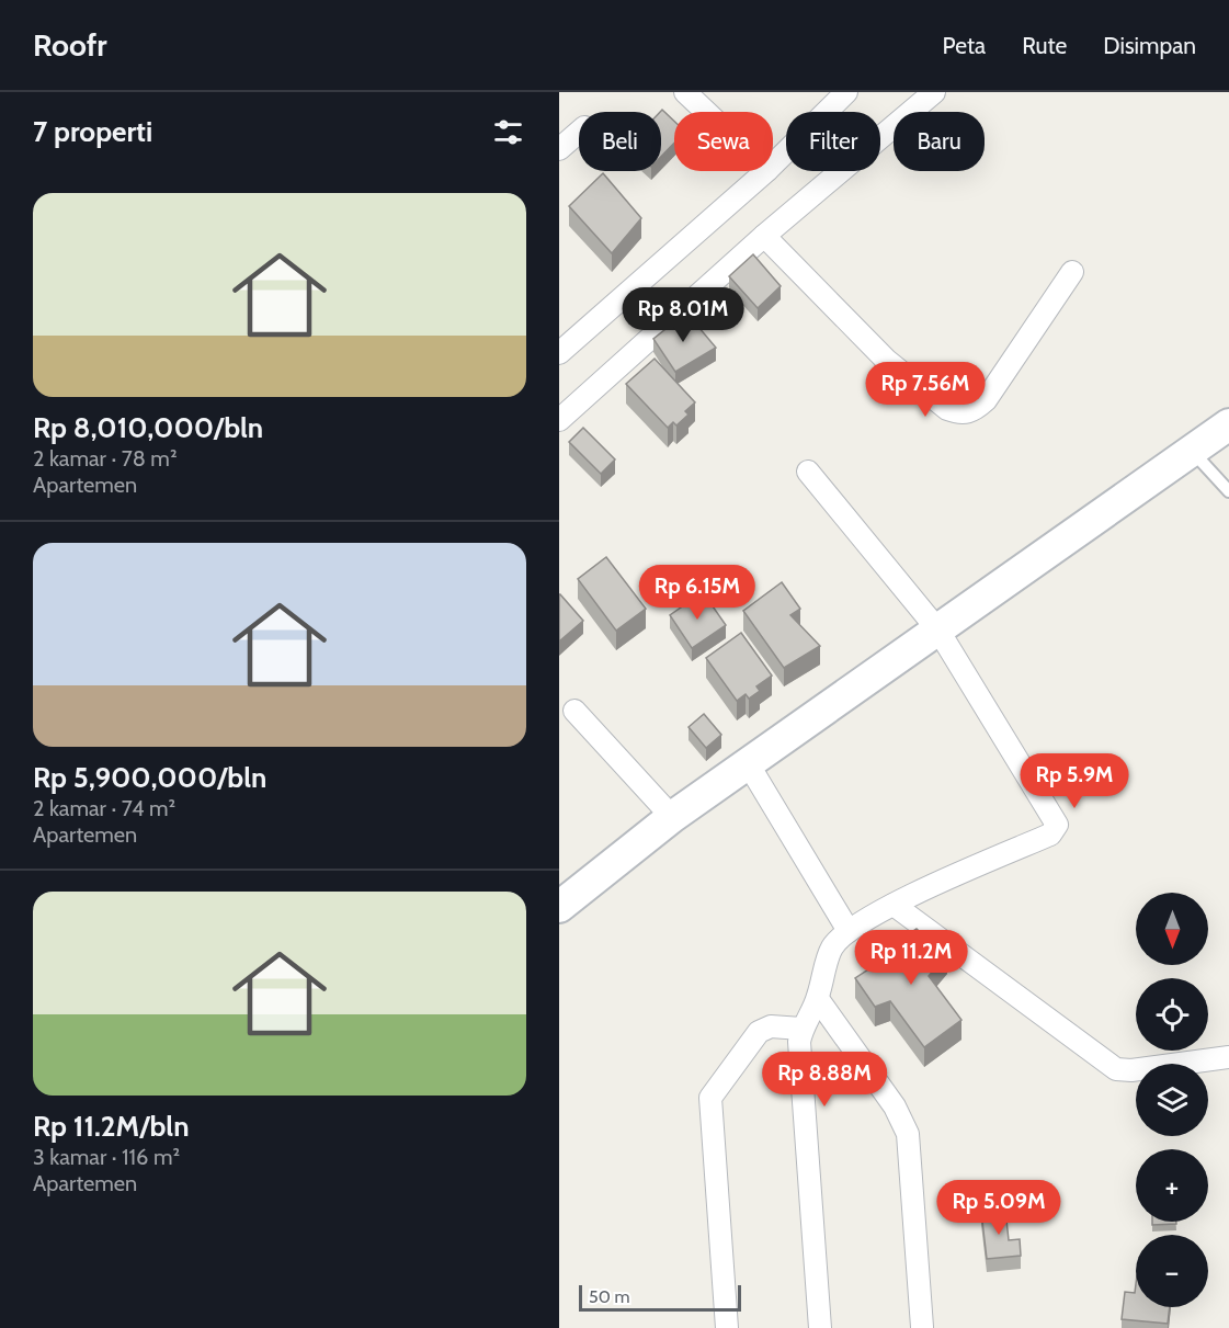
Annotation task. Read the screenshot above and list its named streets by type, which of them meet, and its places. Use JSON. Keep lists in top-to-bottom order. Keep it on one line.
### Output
{"scale_bar":"50 m","north":"bottom","page":{"header":"Roofr","nav":["Peta","Rute","Disimpan"],"heading":"7 properti","chip":["Beli","Sewa","Filter","Baru"],"list":[{"name":"Rp 8,010,000/bln","note":"2 kamar · 78 m² · Apartemen"},{"name":"Rp 5,900,000/bln","note":"2 kamar · 74 m² · Apartemen"},{"name":"Rp 11.2M/bln","note":"3 kamar · 116 m² · Apartemen"}],"price":["Rp 8.01M","Rp 7.56M","Rp 6.15M","Rp 5.9M","Rp 11.2M","Rp 8.88M","Rp 5.09M"],"map_buttons":["+","−"],"scale":"50 m"}}
